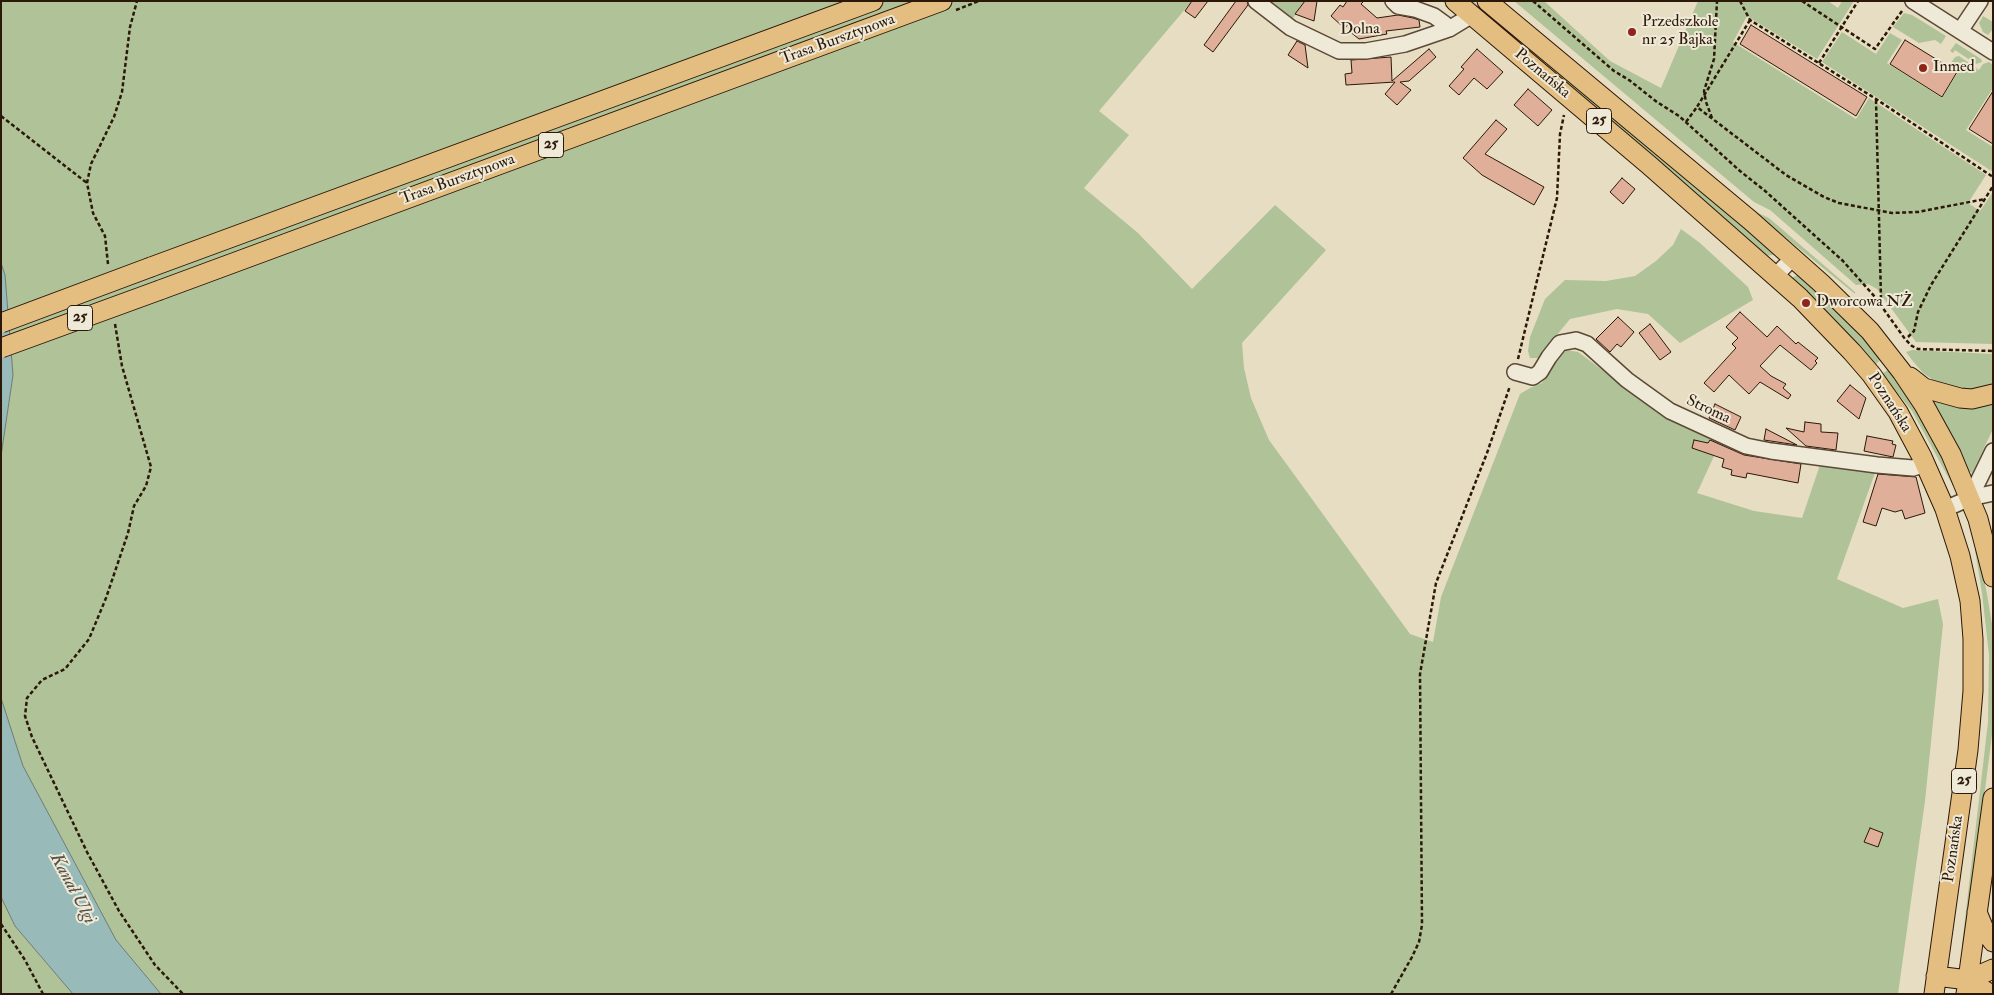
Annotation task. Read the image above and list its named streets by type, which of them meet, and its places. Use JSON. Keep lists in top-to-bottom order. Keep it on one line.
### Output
{"streets":{"main road":["Trasa Bursztynowa","Poznańska","25"],"street":["Dolna","Stroma"]},"crossings":[["Dolna","Poznańska"],["Poznańska","25"],["Poznańska","Stroma"]],"water":["Kanał Ulgi"],"places":["Przedszkole nr 25 Bajka","Inmed","Dworcowa NŻ"]}
